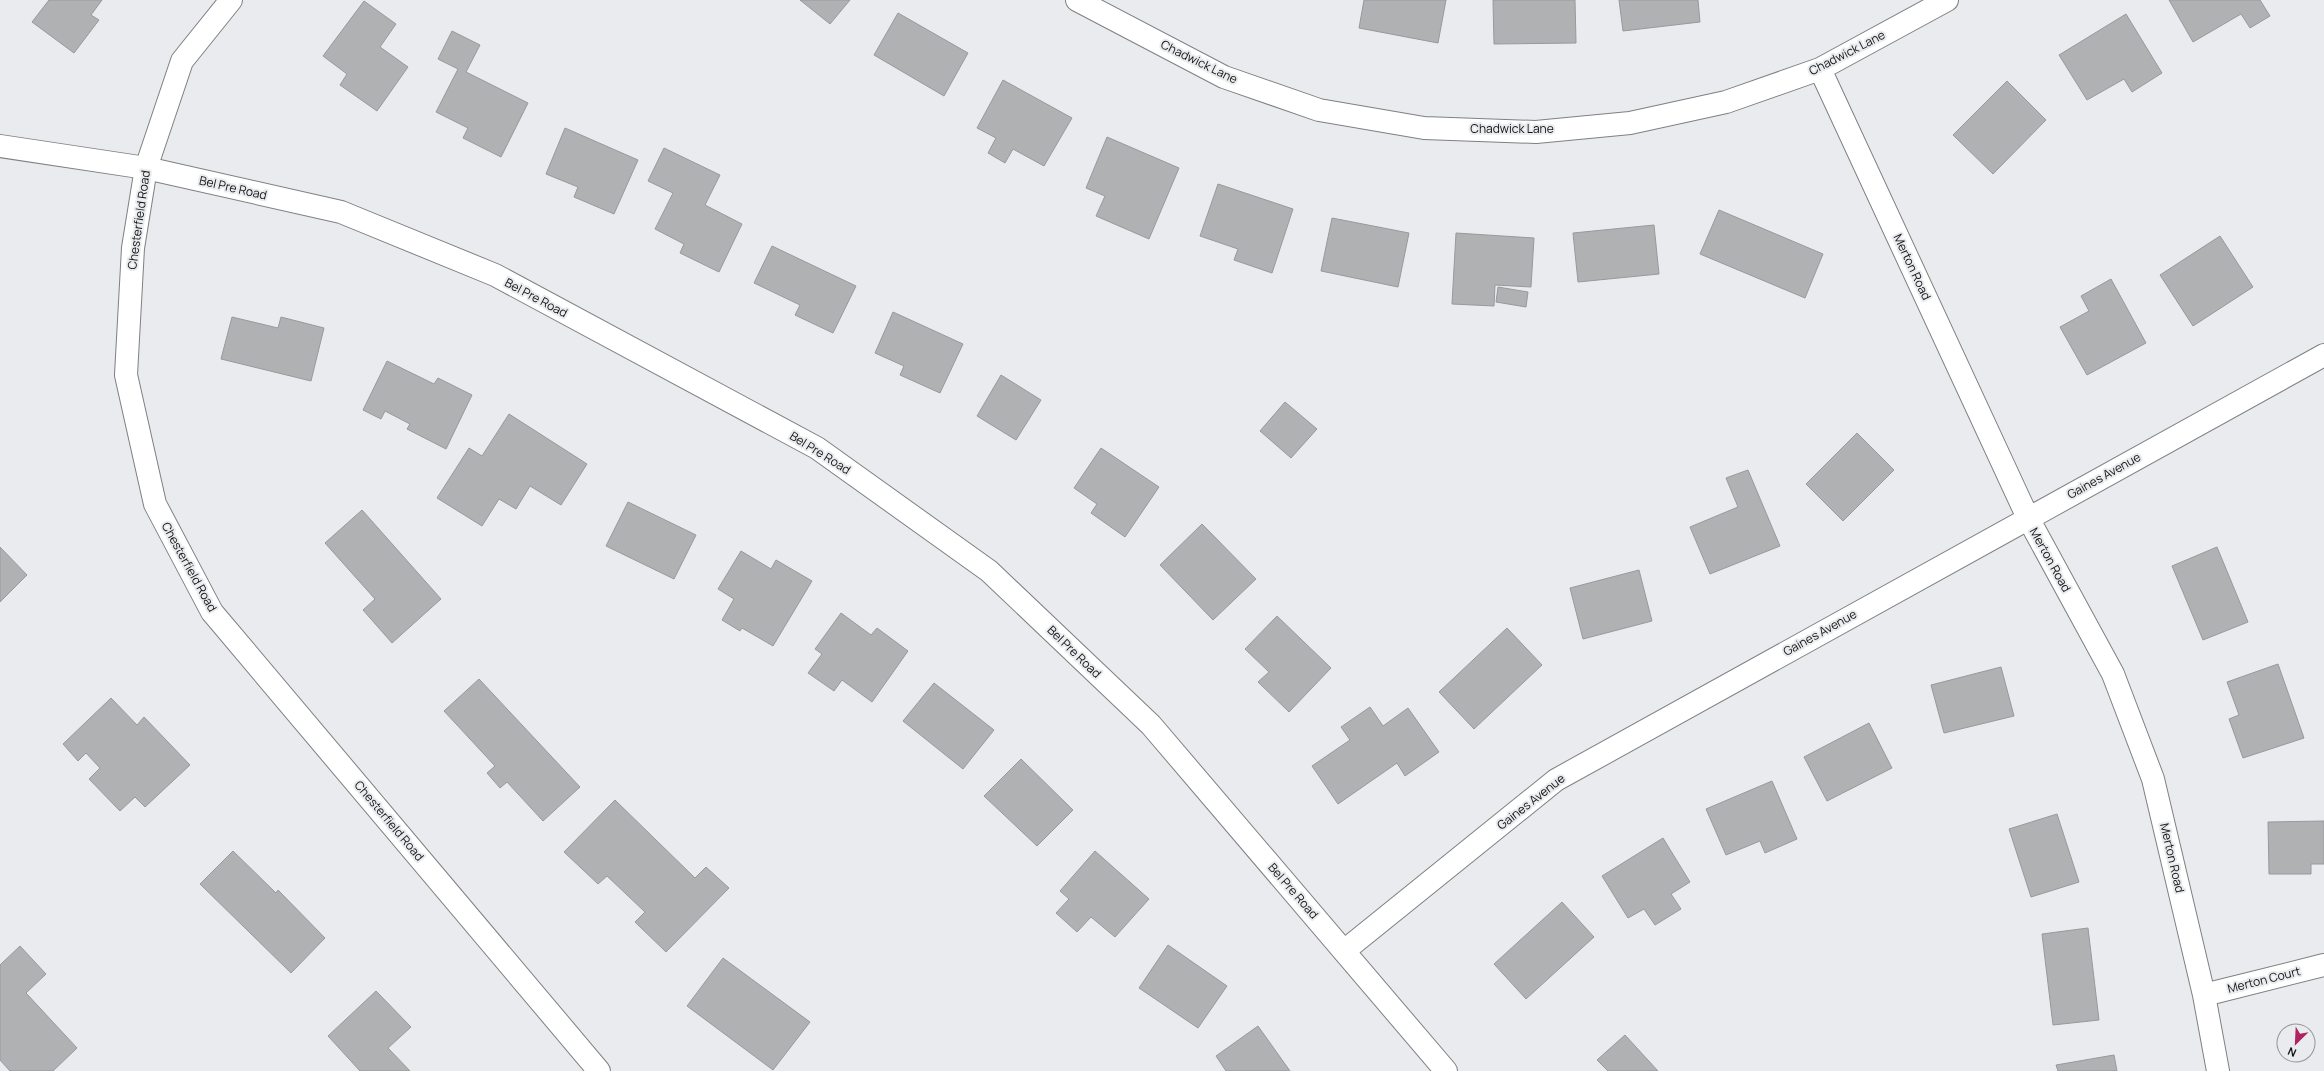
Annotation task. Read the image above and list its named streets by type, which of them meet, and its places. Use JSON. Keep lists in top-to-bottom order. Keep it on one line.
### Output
{"streets":{"street":["Chadwick Lane","Bel Pre Road","Chesterfield Road","Merton Road","Gaines Avenue","Merton Court"]},"crossings":[["Chadwick Lane","Merton Road"],["Bel Pre Road","Chesterfield Road"],["Bel Pre Road","Gaines Avenue"],["Merton Road","Gaines Avenue"],["Merton Road","Merton Court"]],"north":"bottom left"}
